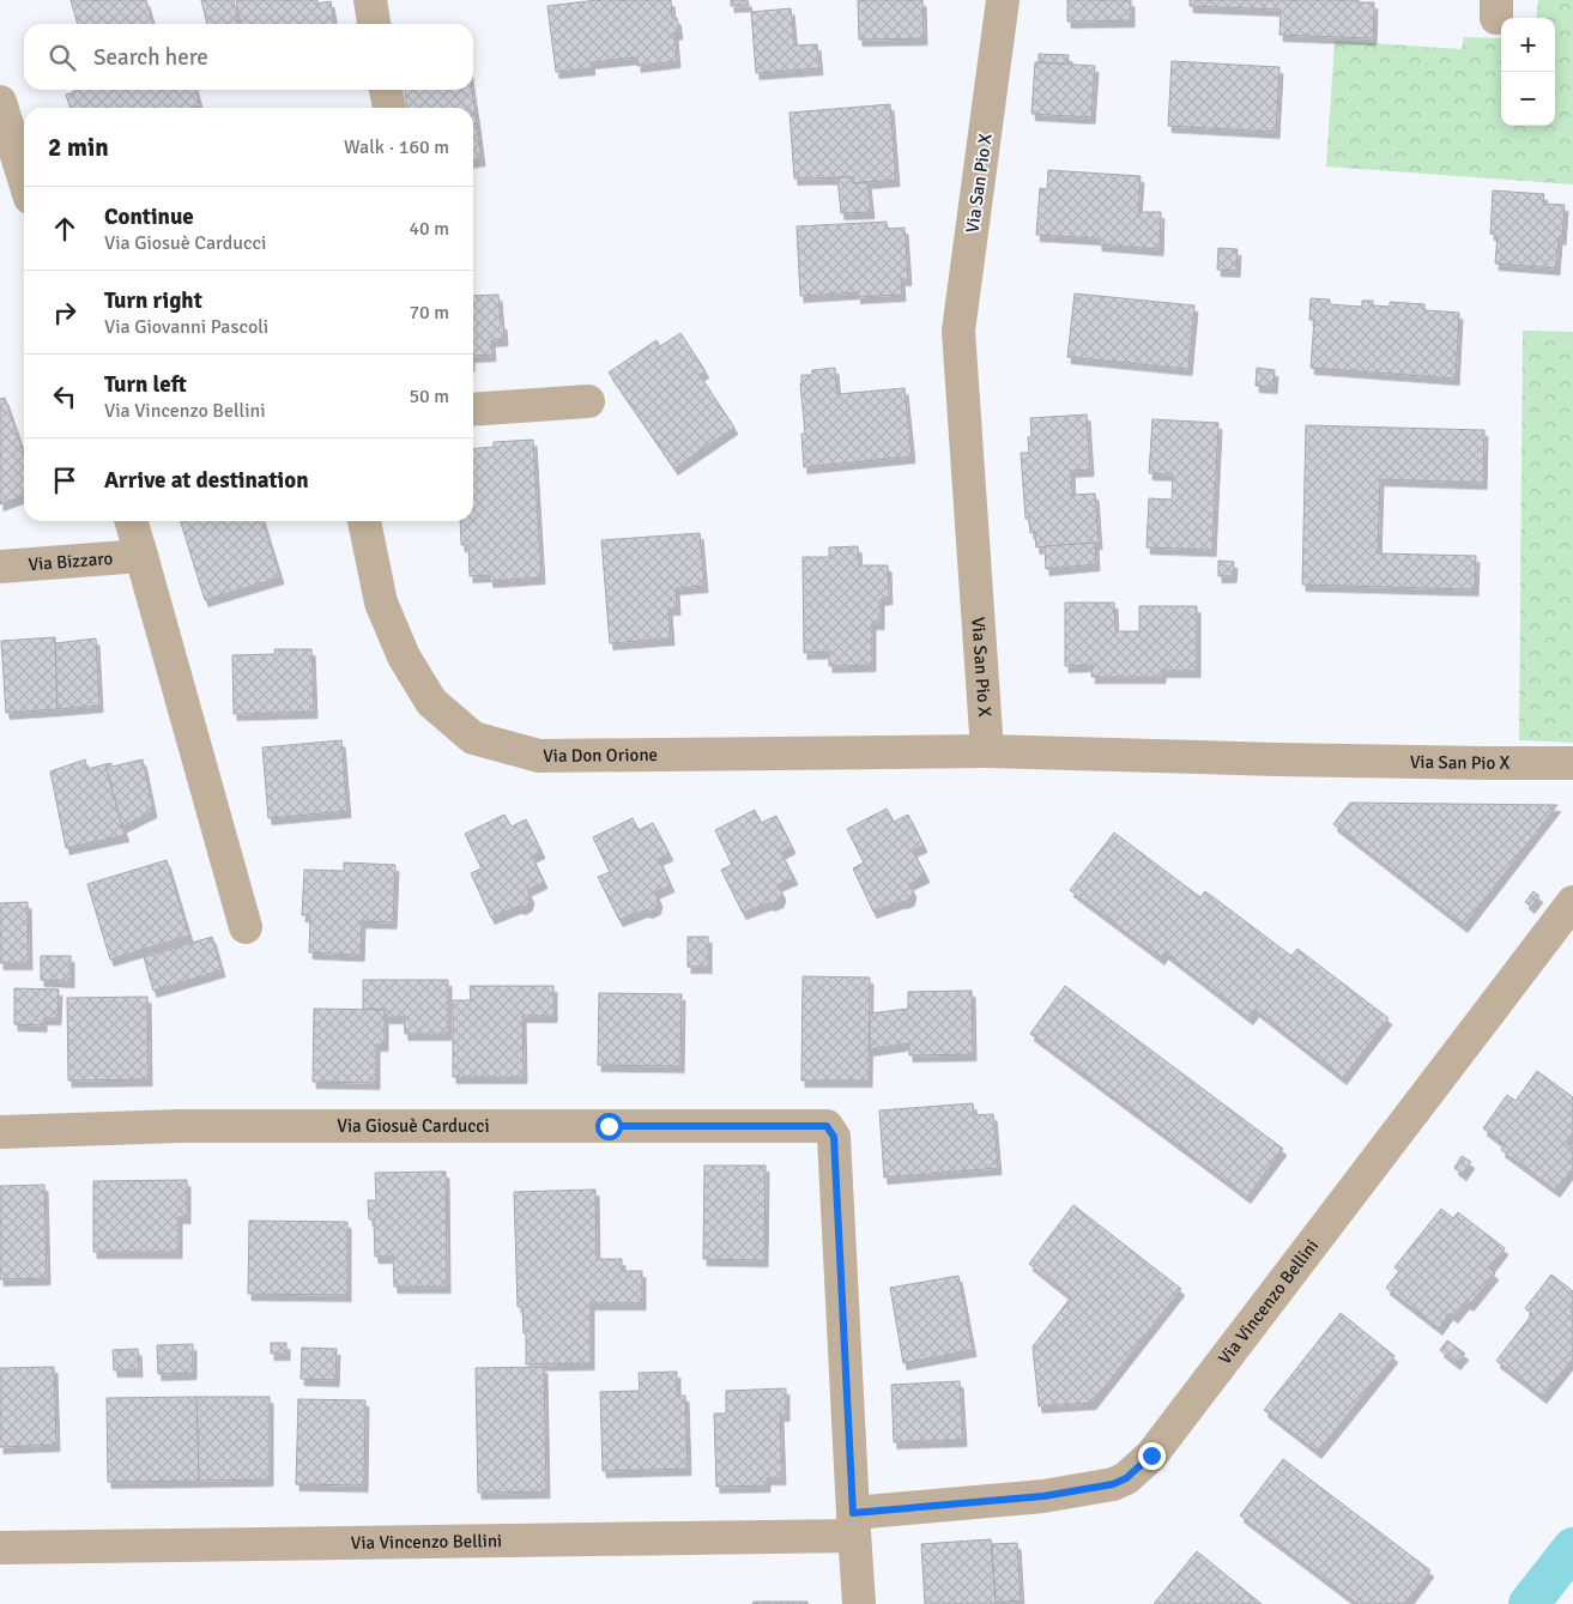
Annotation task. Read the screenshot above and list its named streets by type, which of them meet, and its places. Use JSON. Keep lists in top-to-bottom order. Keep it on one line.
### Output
{"streets":{"street":["Via San Pio X","Via Bizzaro","Via Don Orione","Via Giosuè Carducci","Via Vincenzo Bellini"]},"crossings":[["Via San Pio X","Via Don Orione"],["Via Giosuè Carducci","Via Vincenzo Bellini"]],"page":{"map_buttons":["+","−"],"search":"Search here","heading":["2 min","Walk · 160 m"],"list":[["Continue","Via Giosuè Carducci","40 m"],["Turn right","Via Giovanni Pascoli","70 m"],["Turn left","Via Vincenzo Bellini","50 m"],"Arrive at destination"]}}
